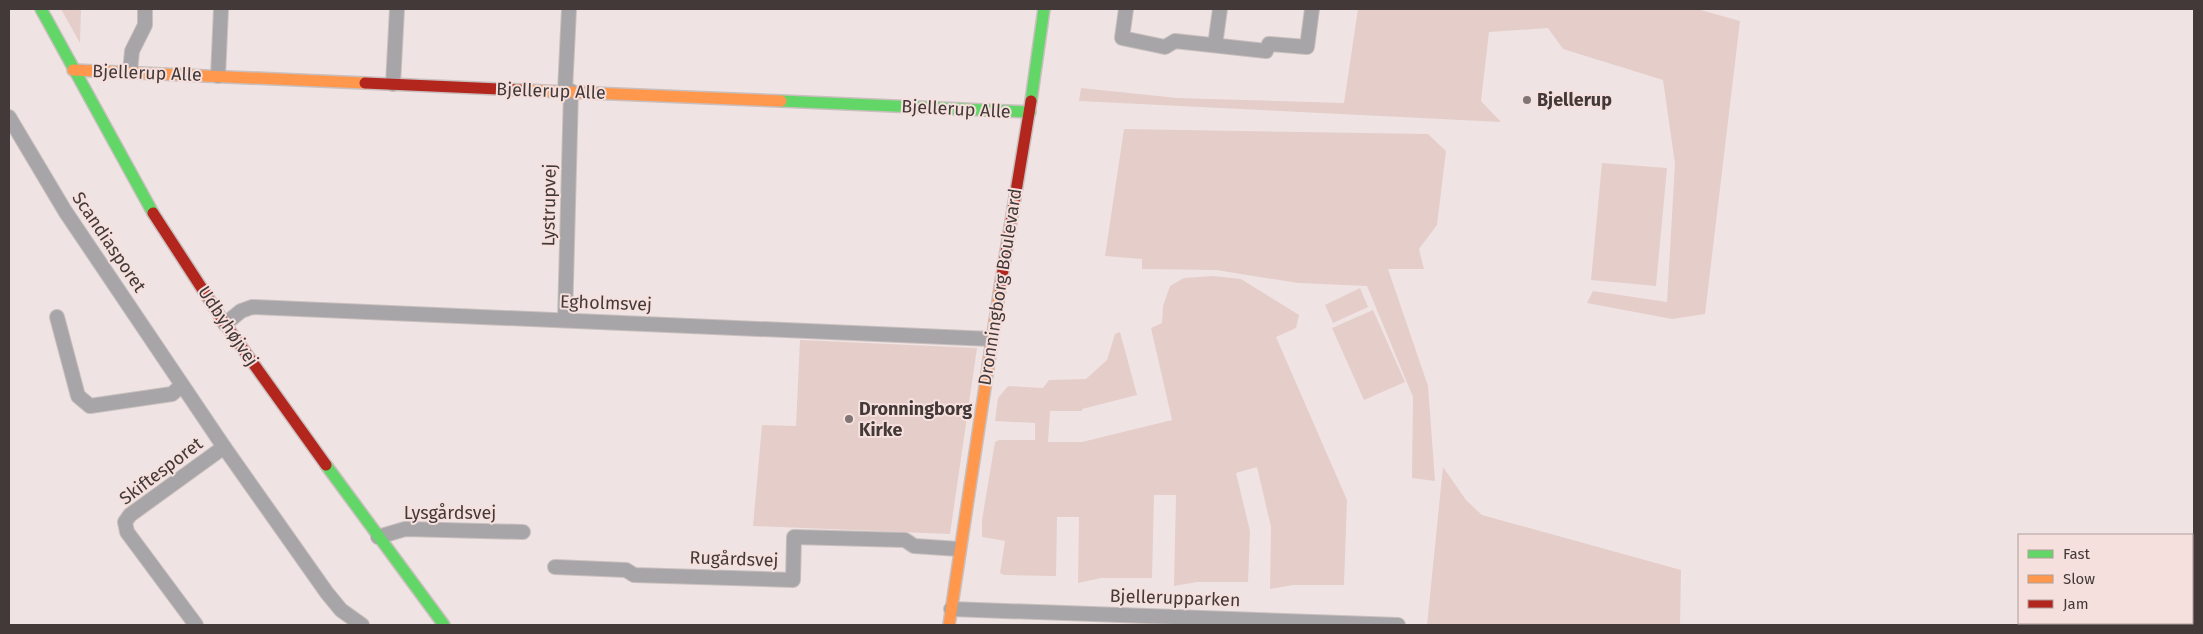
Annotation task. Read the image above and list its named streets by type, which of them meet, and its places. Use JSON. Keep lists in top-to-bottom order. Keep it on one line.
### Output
{"streets":{"street":["Bjellerup Alle","Lystrupvej","Scandiasporet","Dronningborg Boulevard","Egholmsvej","Udbyhøjvej","Skiftesporet","Lysgårdsvej","Rugårdsvej","Bjellerupparken"]},"crossings":[["Bjellerup Alle","Lystrupvej"],["Bjellerup Alle","Dronningborg Boulevard"],["Bjellerup Alle","Udbyhøjvej"],["Lystrupvej","Egholmsvej"],["Scandiasporet","Skiftesporet"],["Dronningborg Boulevard","Egholmsvej"],["Dronningborg Boulevard","Rugårdsvej"],["Dronningborg Boulevard","Bjellerupparken"],["Egholmsvej","Udbyhøjvej"],["Udbyhøjvej","Lysgårdsvej"]],"places":["Bjellerup","Dronningborg Kirke"],"legend":["Fast","Slow","Jam"]}
